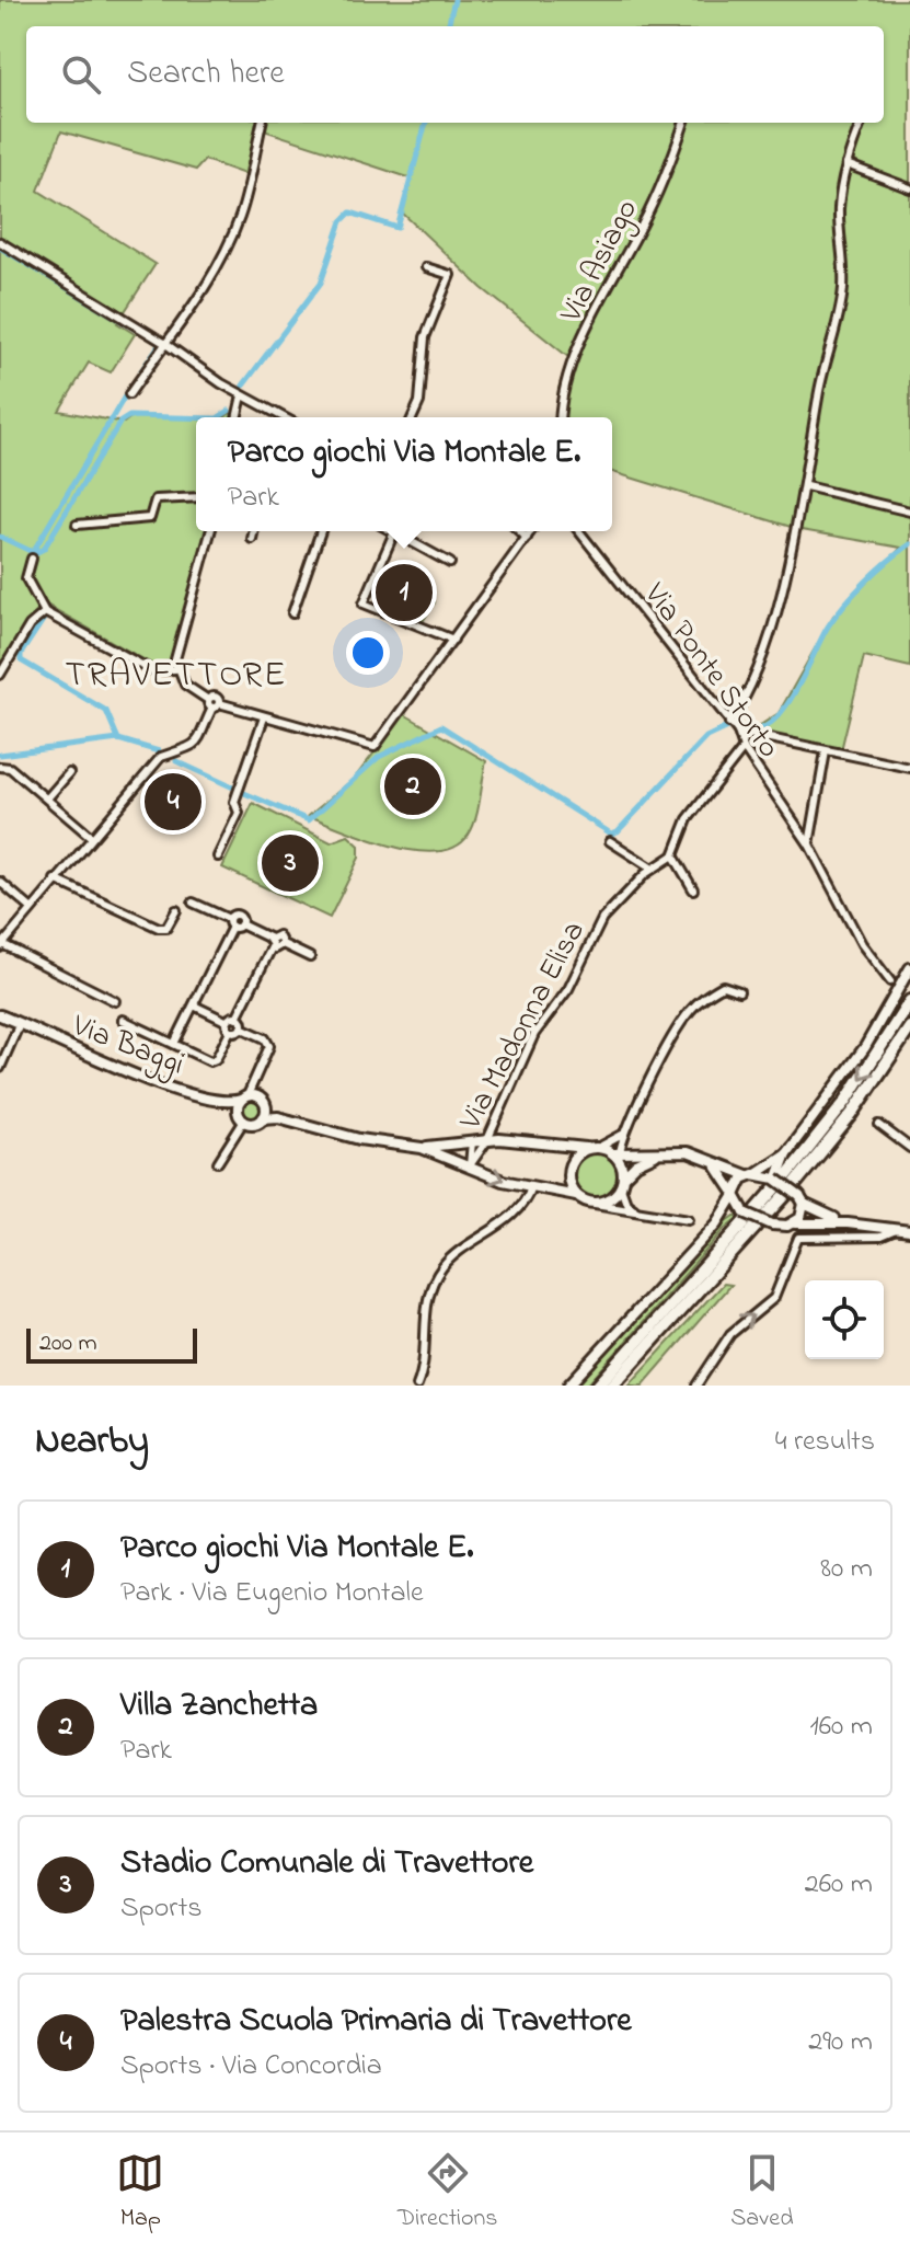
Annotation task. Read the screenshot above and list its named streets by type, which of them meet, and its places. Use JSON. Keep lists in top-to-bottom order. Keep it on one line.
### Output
{"streets":{"main road":["Via Baggi"],"street":["Via Asiago","Via Ponte Storto","Via Madonna Elisa"]},"districts":["TRAVETTORE"],"scale_bar":"200 m","page":{"search":"Search here","popup":["Parco giochi Via Montale E.","Park"],"pins":["1","2","4","3"],"scale":"200 m","heading":["Nearby","4 results"],"list":[{"mark":"1","name":"Parco giochi Via Montale E.","note":"Park · Via Eugenio Montale","value":"80 m"},{"mark":"2","name":"Villa Zanchetta","note":"Park","value":"160 m"},{"mark":"3","name":"Stadio Comunale di Travettore","note":"Sports","value":"260 m"},{"mark":"4","name":"Palestra Scuola Primaria di Travettore","note":"Sports · Via Concordia","value":"290 m"}],"nav":["Map","Directions","Saved"]}}
